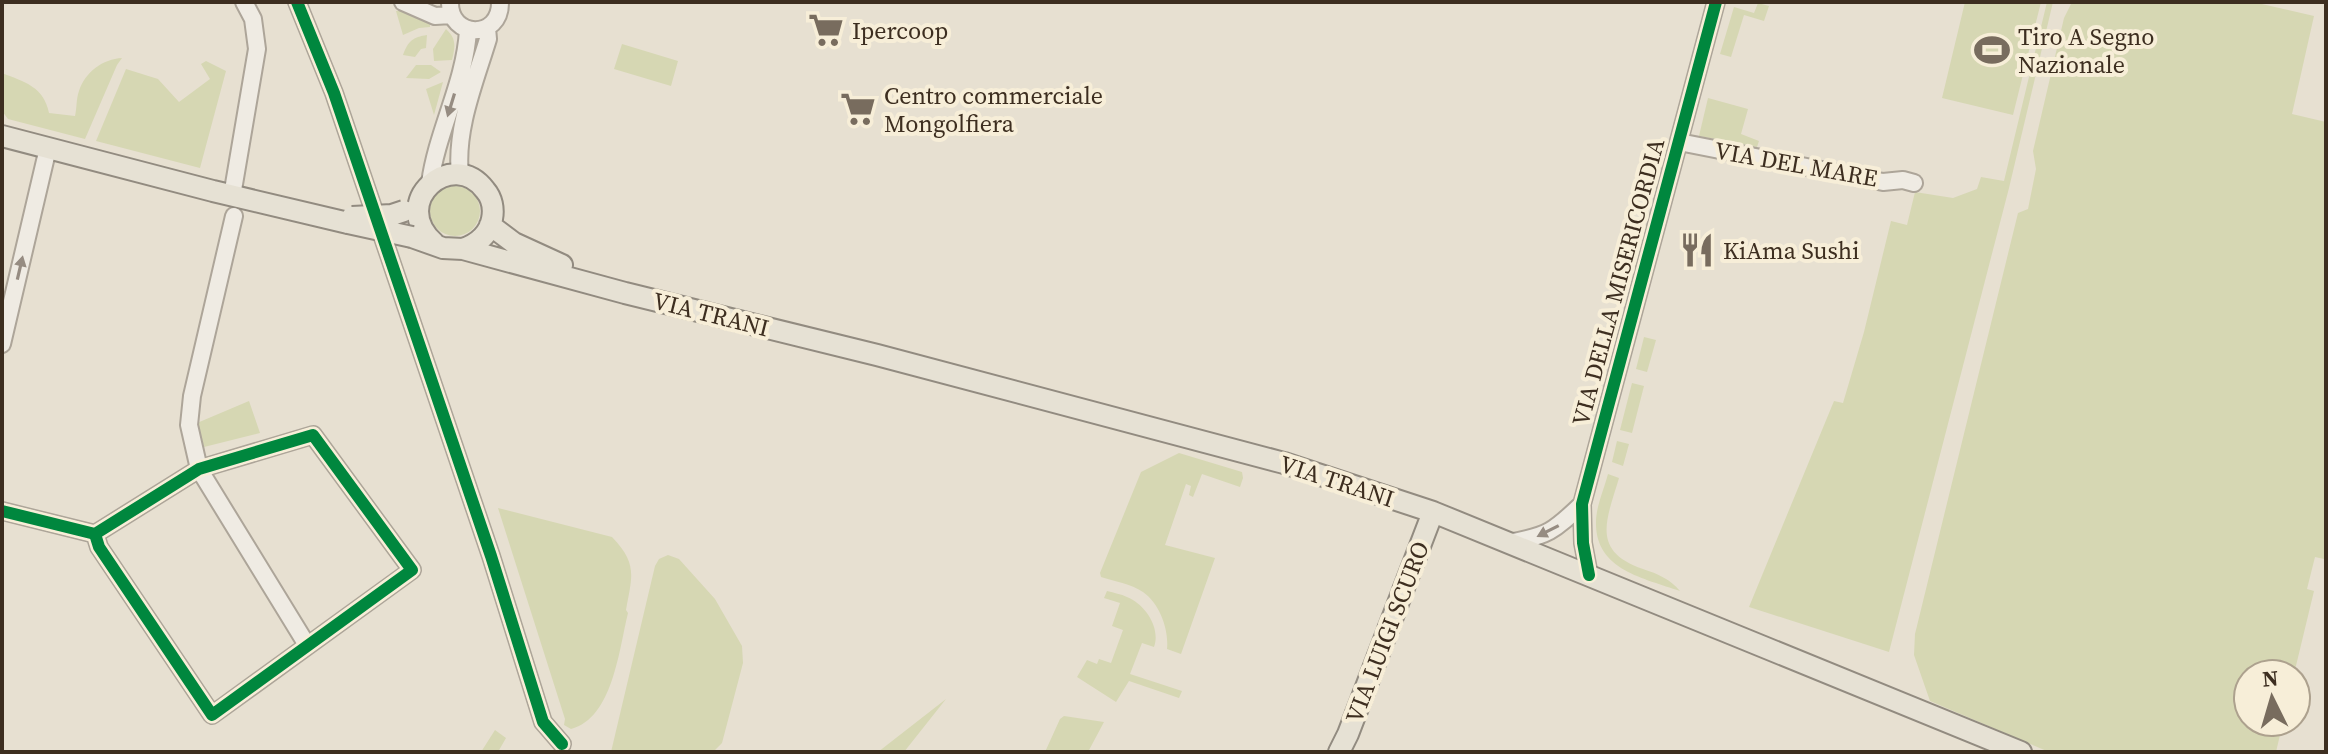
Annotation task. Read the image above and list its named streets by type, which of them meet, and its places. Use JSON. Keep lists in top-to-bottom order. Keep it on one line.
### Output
{"streets":{"main road":["VIA TRANI","VIA LUIGI SCURO"],"street":["VIA DEL MARE","VIA DELLA MISERICORDIA"]},"crossings":[["VIA DEL MARE","VIA DELLA MISERICORDIA"],["VIA DELLA MISERICORDIA","VIA TRANI"],["VIA TRANI","VIA LUIGI SCURO"]],"places":{"supermarket":["Ipercoop","Centro commerciale Mongolfiera"],"sports":["Tiro A Segno Nazionale"],"restaurant":["KiAma Sushi"]},"north":"top"}
